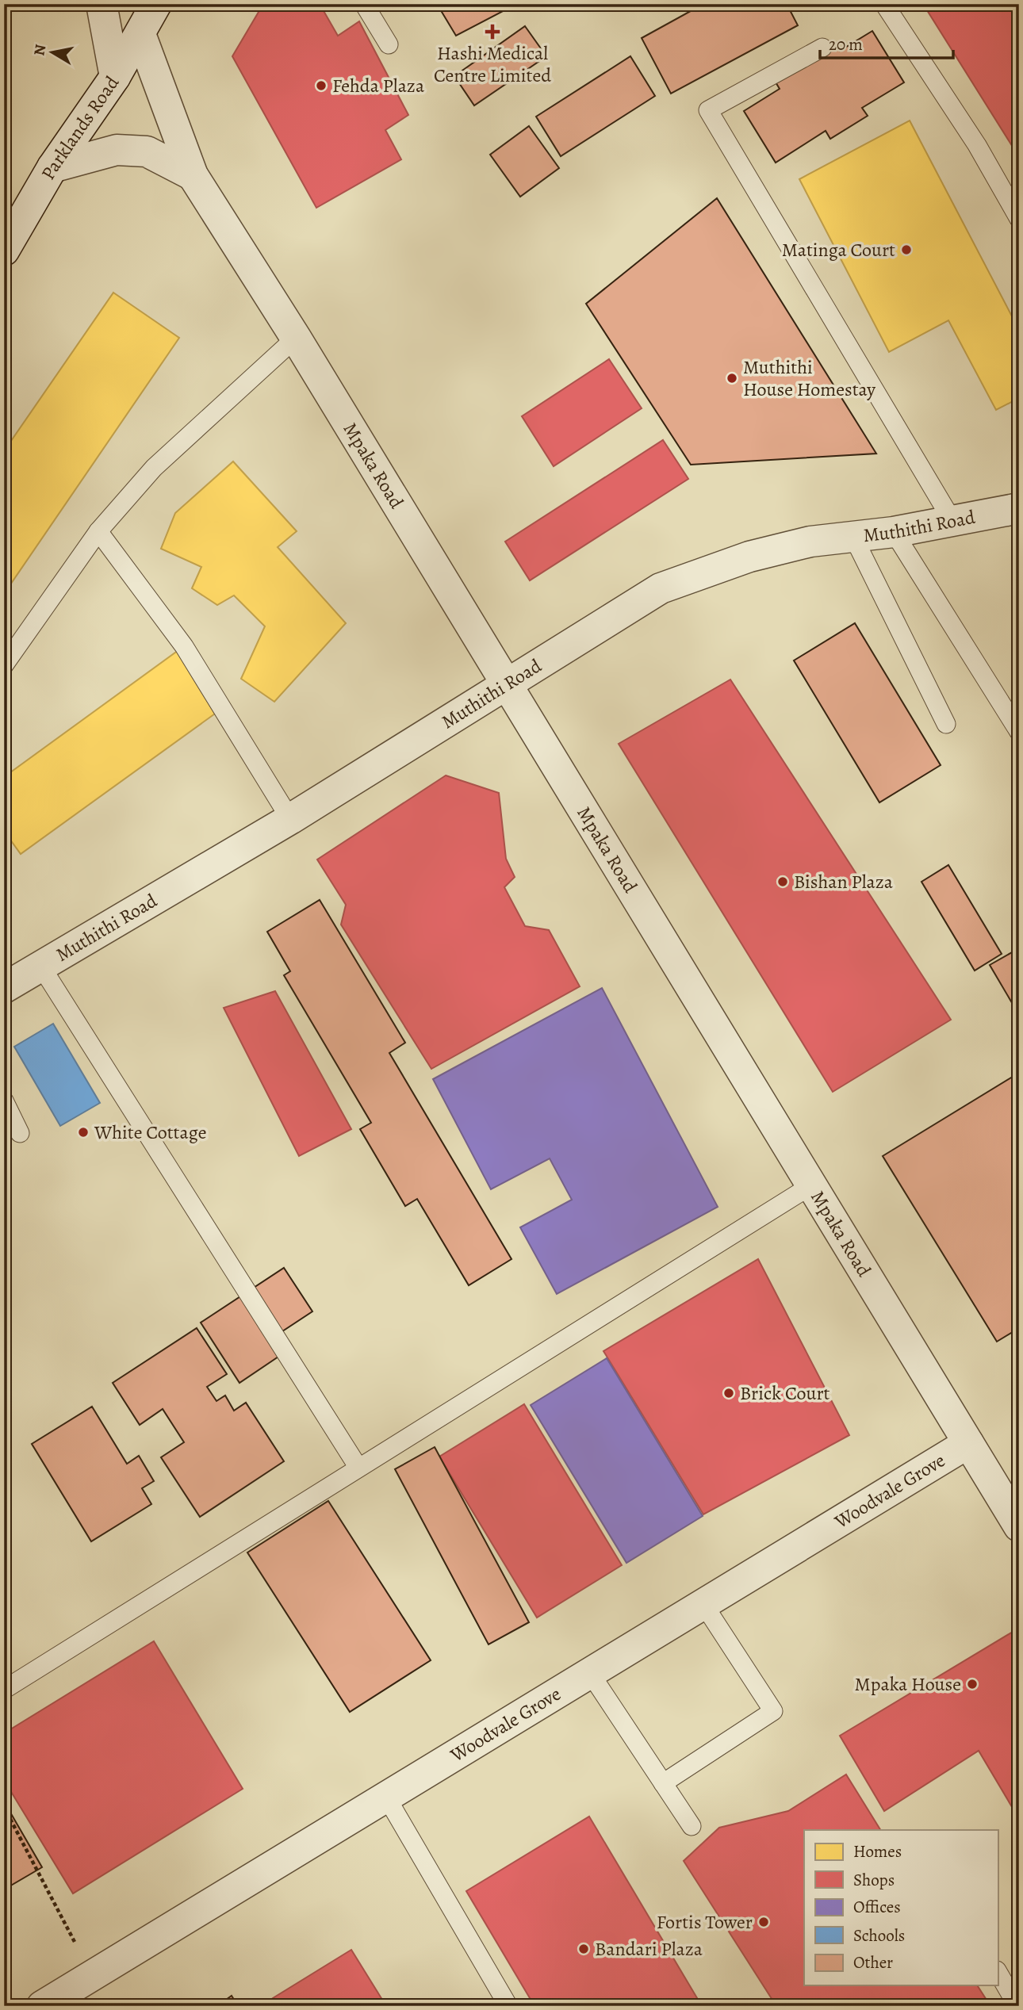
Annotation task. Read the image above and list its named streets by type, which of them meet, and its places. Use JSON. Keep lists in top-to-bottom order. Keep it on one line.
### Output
{"streets":{"street":["Parklands Road","Mpaka Road","Muthithi Road","Woodvale Grove"]},"crossings":[["Parklands Road","Mpaka Road"],["Mpaka Road","Muthithi Road"],["Mpaka Road","Woodvale Grove"]],"places":{"health":["Hashi Medical Centre Limited"],"other":["Fehda Plaza","Matinga Court","Muthithi House Homestay","Bishan Plaza","White Cottage","Brick Court","Mpaka House","Fortis Tower","Bandari Plaza"]},"legend":["Homes","Shops","Offices","Schools","Other"],"scale_bar":"20 m","north":"left"}
